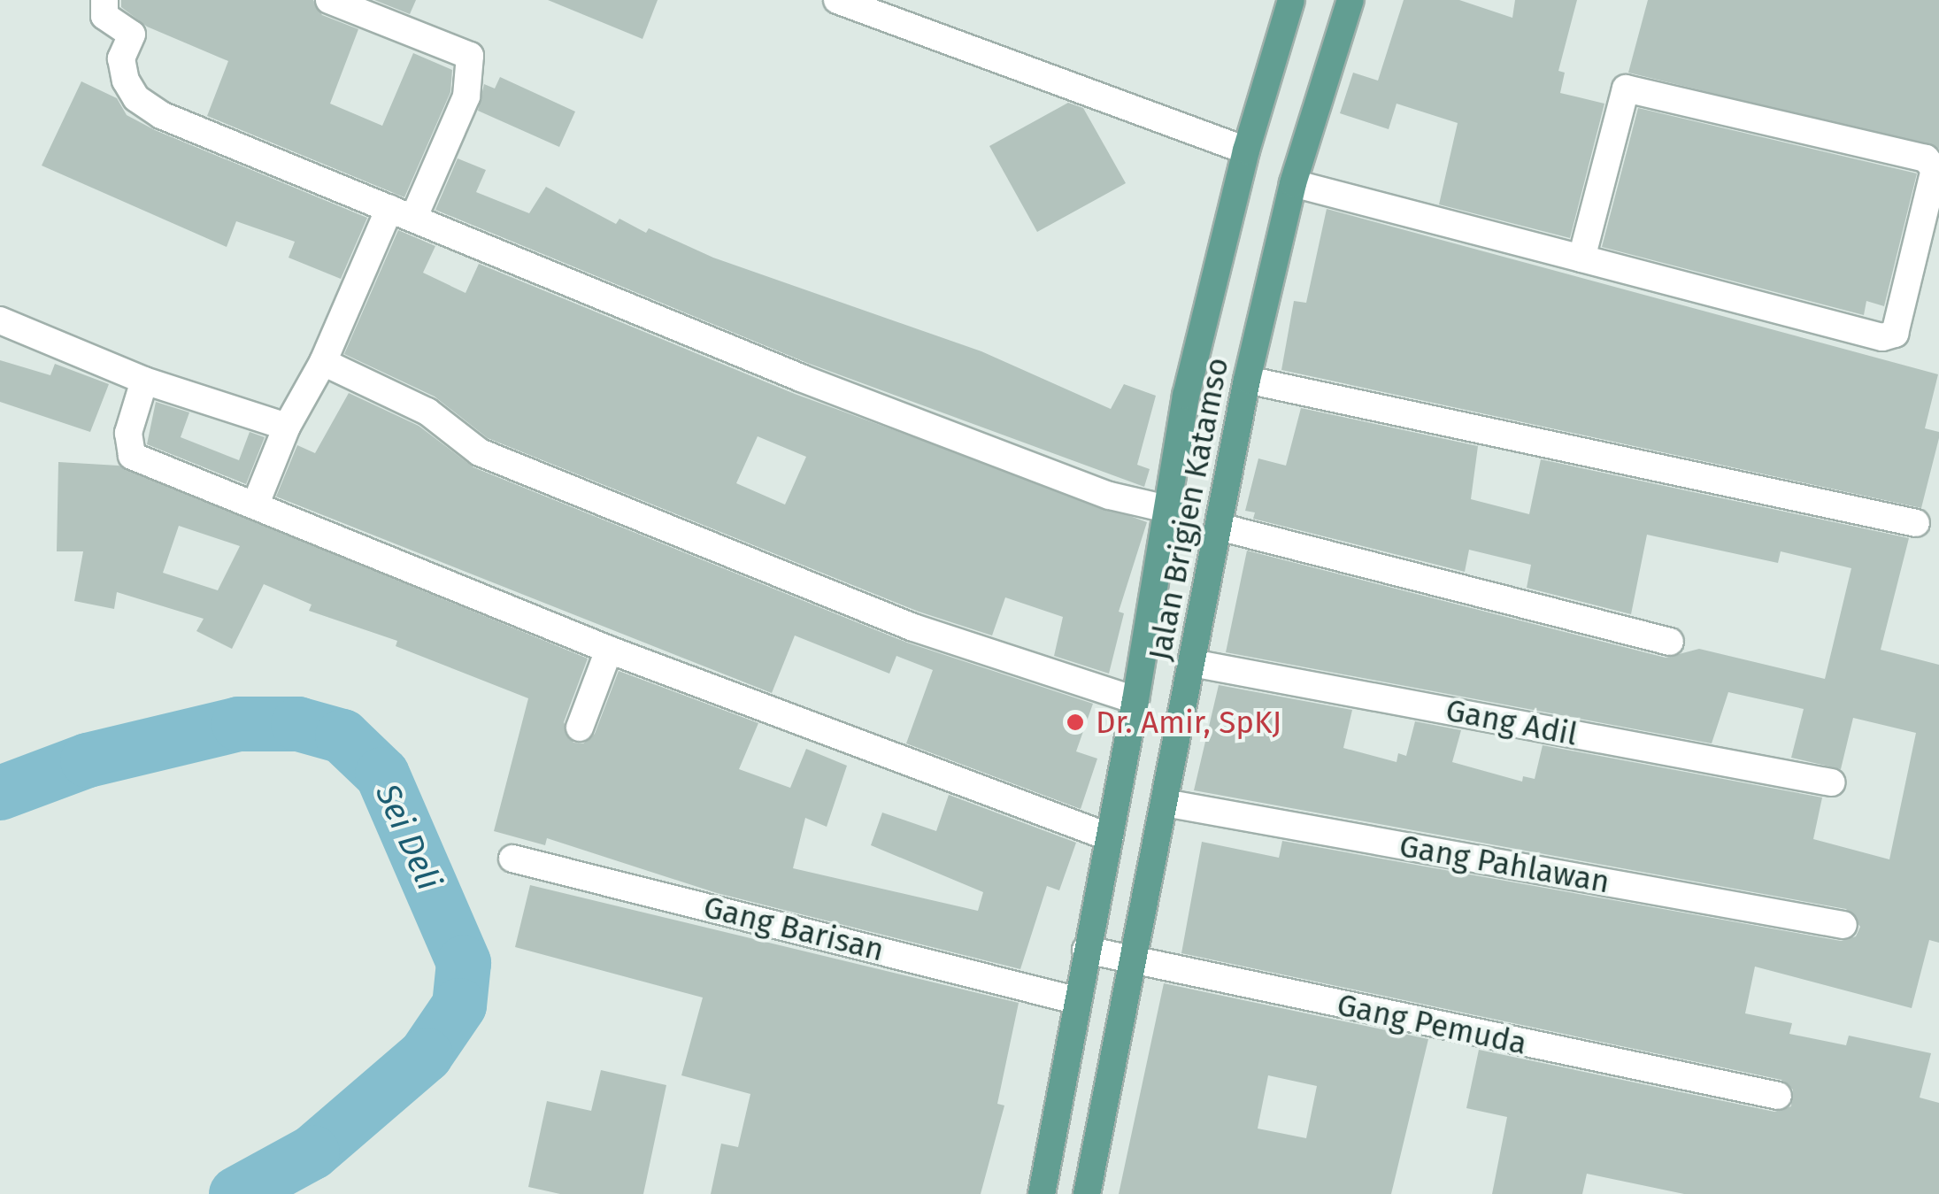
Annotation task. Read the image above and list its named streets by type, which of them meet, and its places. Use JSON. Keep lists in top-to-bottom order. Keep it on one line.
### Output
{"streets":{"main road":["Jalan Brigjen Katamso"],"street":["Gang Adil","Gang Pahlawan","Gang Barisan","Gang Pemuda"]},"crossings":[["Jalan Brigjen Katamso","Gang Adil"],["Jalan Brigjen Katamso","Gang Pahlawan"],["Jalan Brigjen Katamso","Gang Barisan"],["Jalan Brigjen Katamso","Gang Pemuda"]],"water":["Sei Deli"],"places":["Dr. Amir, SpKJ"]}
